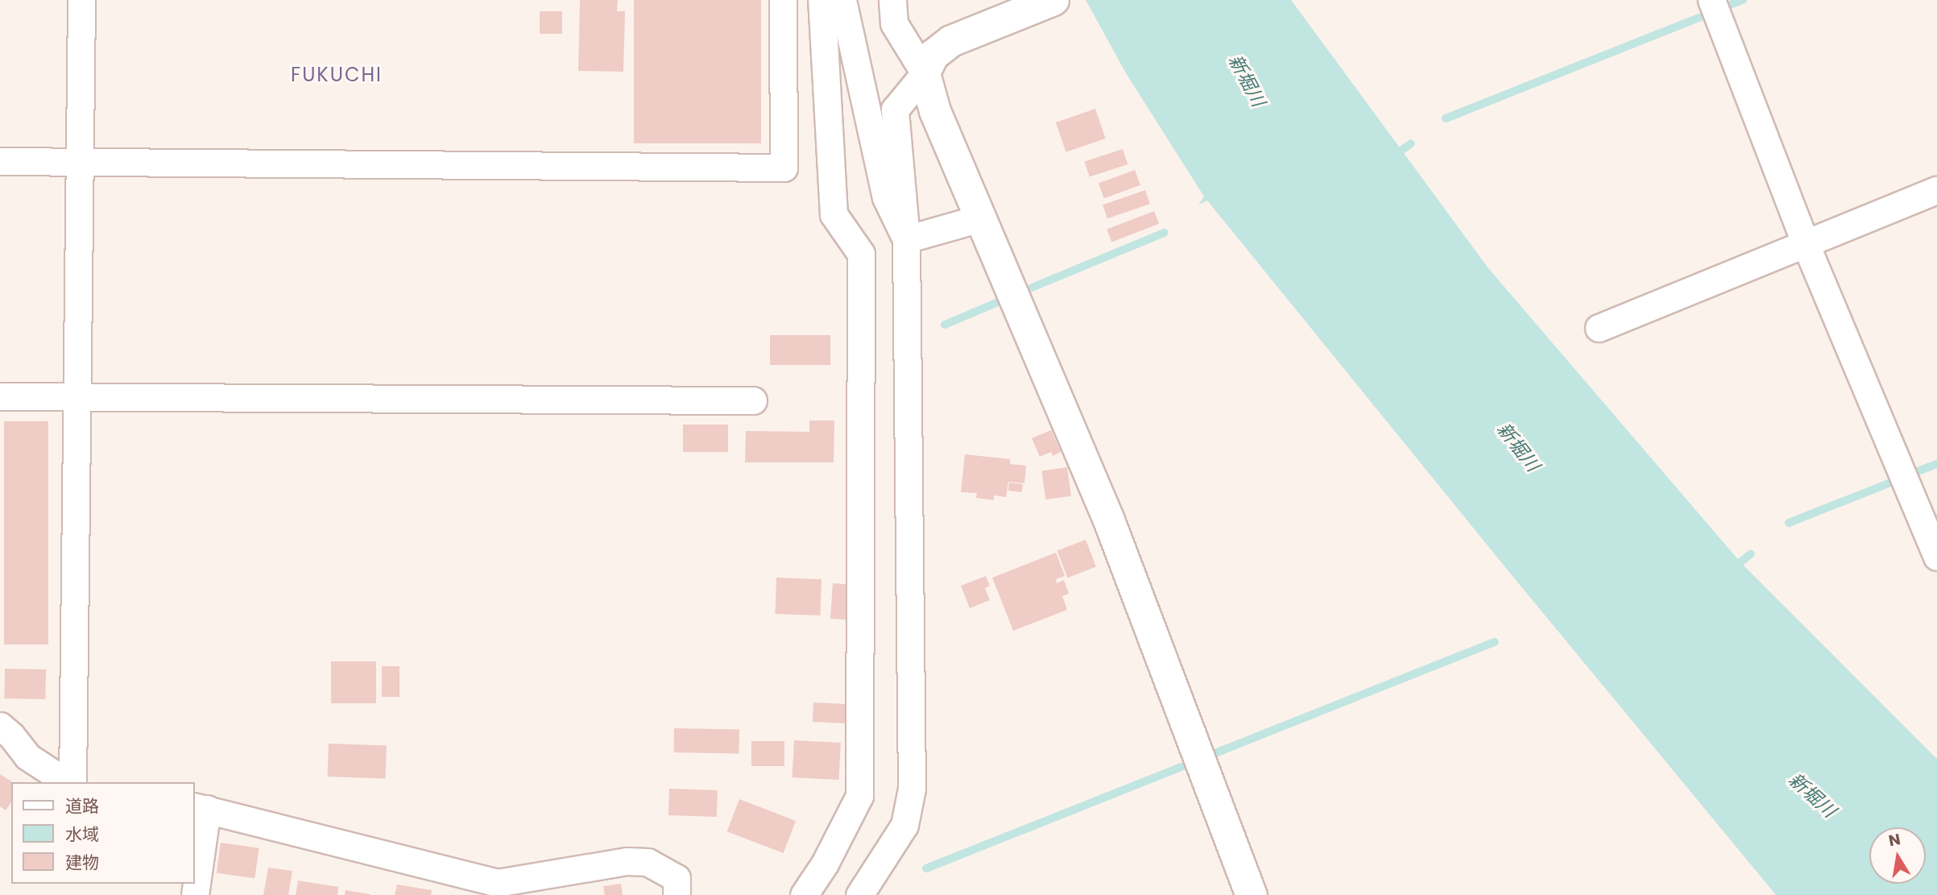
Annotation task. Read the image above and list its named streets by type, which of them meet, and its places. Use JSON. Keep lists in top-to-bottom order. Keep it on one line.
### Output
{"districts":["FUKUCHI"],"water":["新堀川"],"legend":["道路","水域","建物"],"north":"top"}
